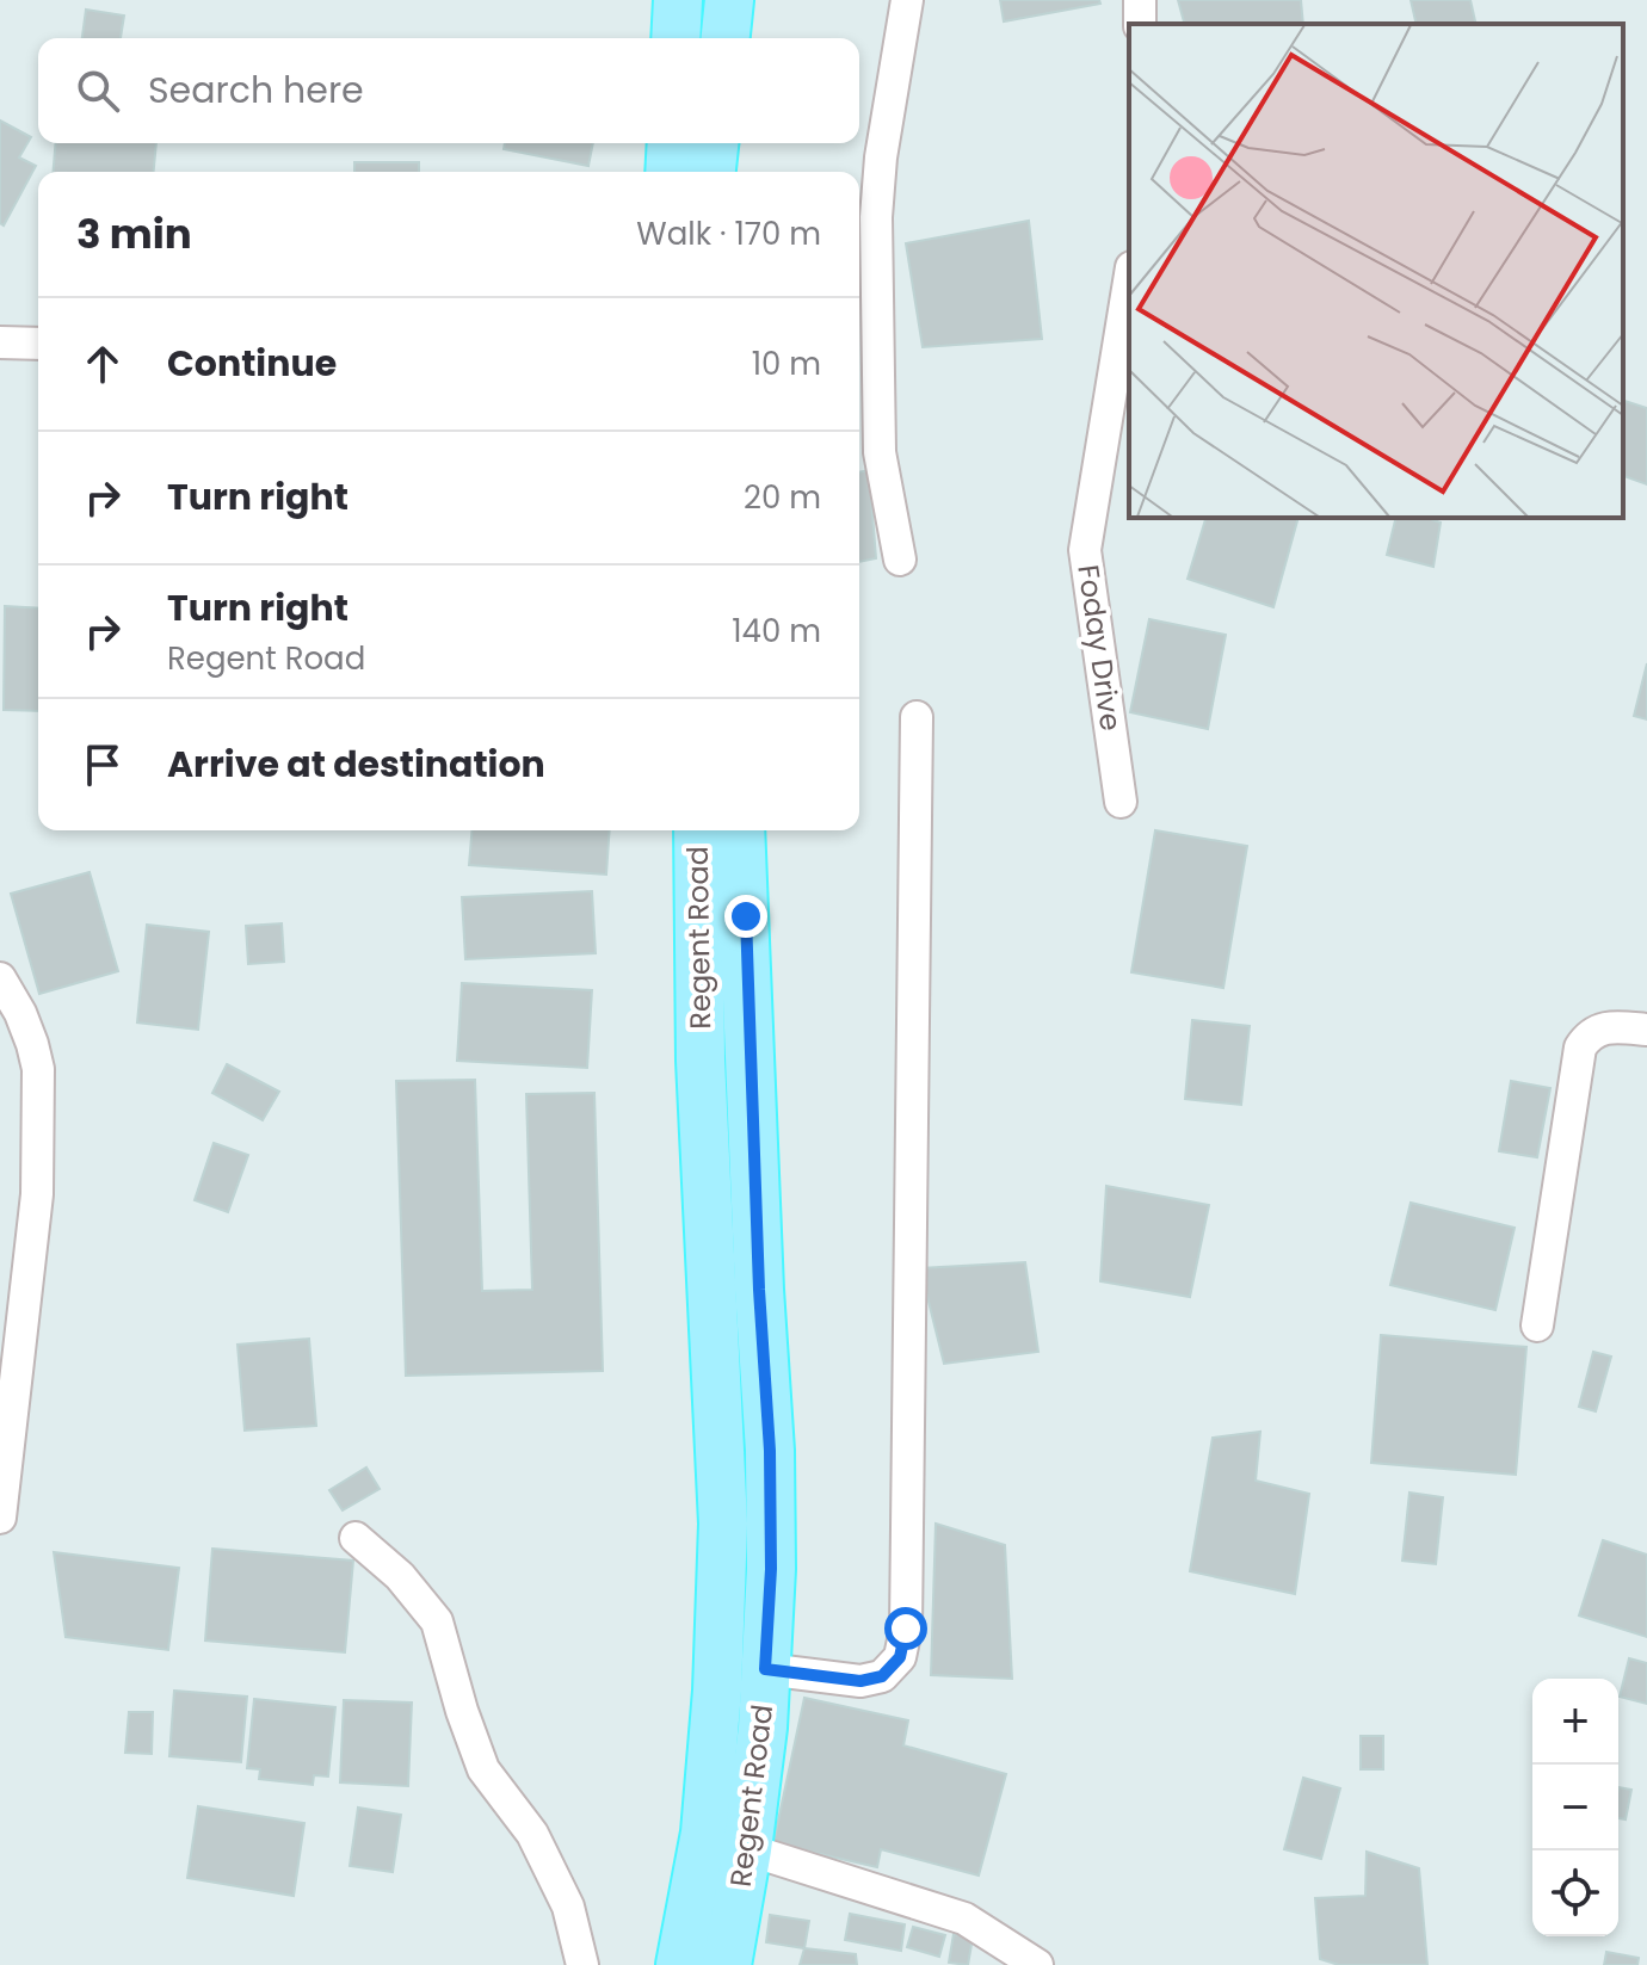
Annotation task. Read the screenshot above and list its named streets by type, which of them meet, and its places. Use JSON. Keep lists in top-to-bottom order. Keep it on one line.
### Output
{"streets":{"main road":["Regent Road"],"street":["Foday Drive"]},"page":{"search":"Search here","heading":["3 min","Walk · 170 m"],"list":[["Continue","10 m"],["Turn right","20 m"],["Turn right","Regent Road","140 m"],"Arrive at destination"],"map_buttons":["+","−"]}}
